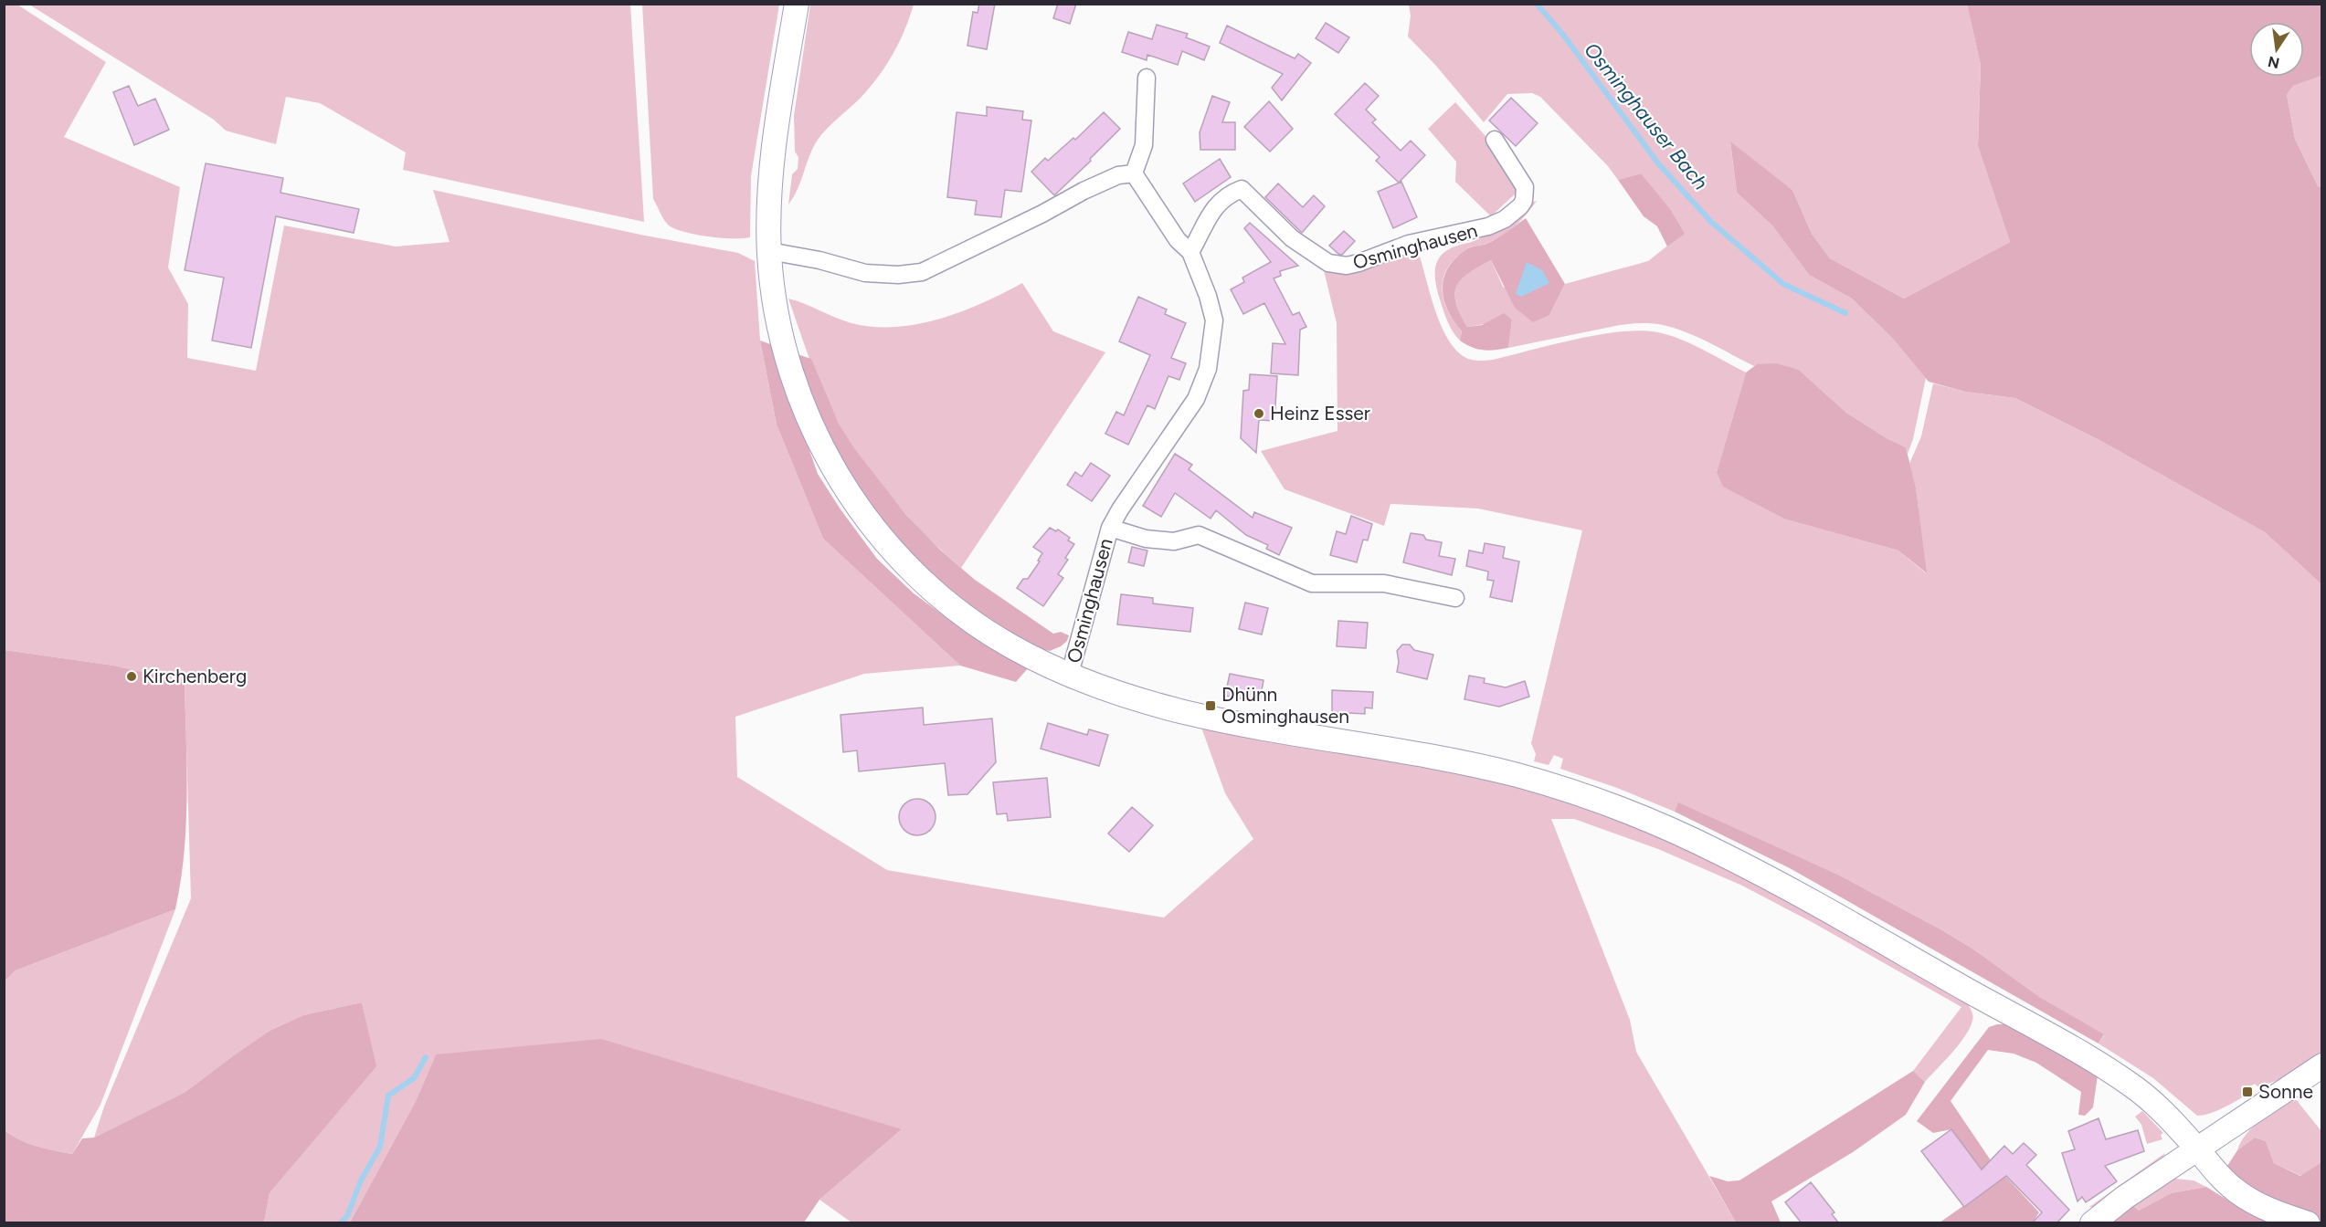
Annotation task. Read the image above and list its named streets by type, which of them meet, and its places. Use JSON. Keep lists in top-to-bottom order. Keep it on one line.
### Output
{"streets":{"street":["Osminghausen"]},"water":["Osminghauser Bach"],"places":{"other":["Heinz Esser","Kirchenberg"],"transit":["Dhünn Osminghausen","Sonne"]},"north":"bottom"}
